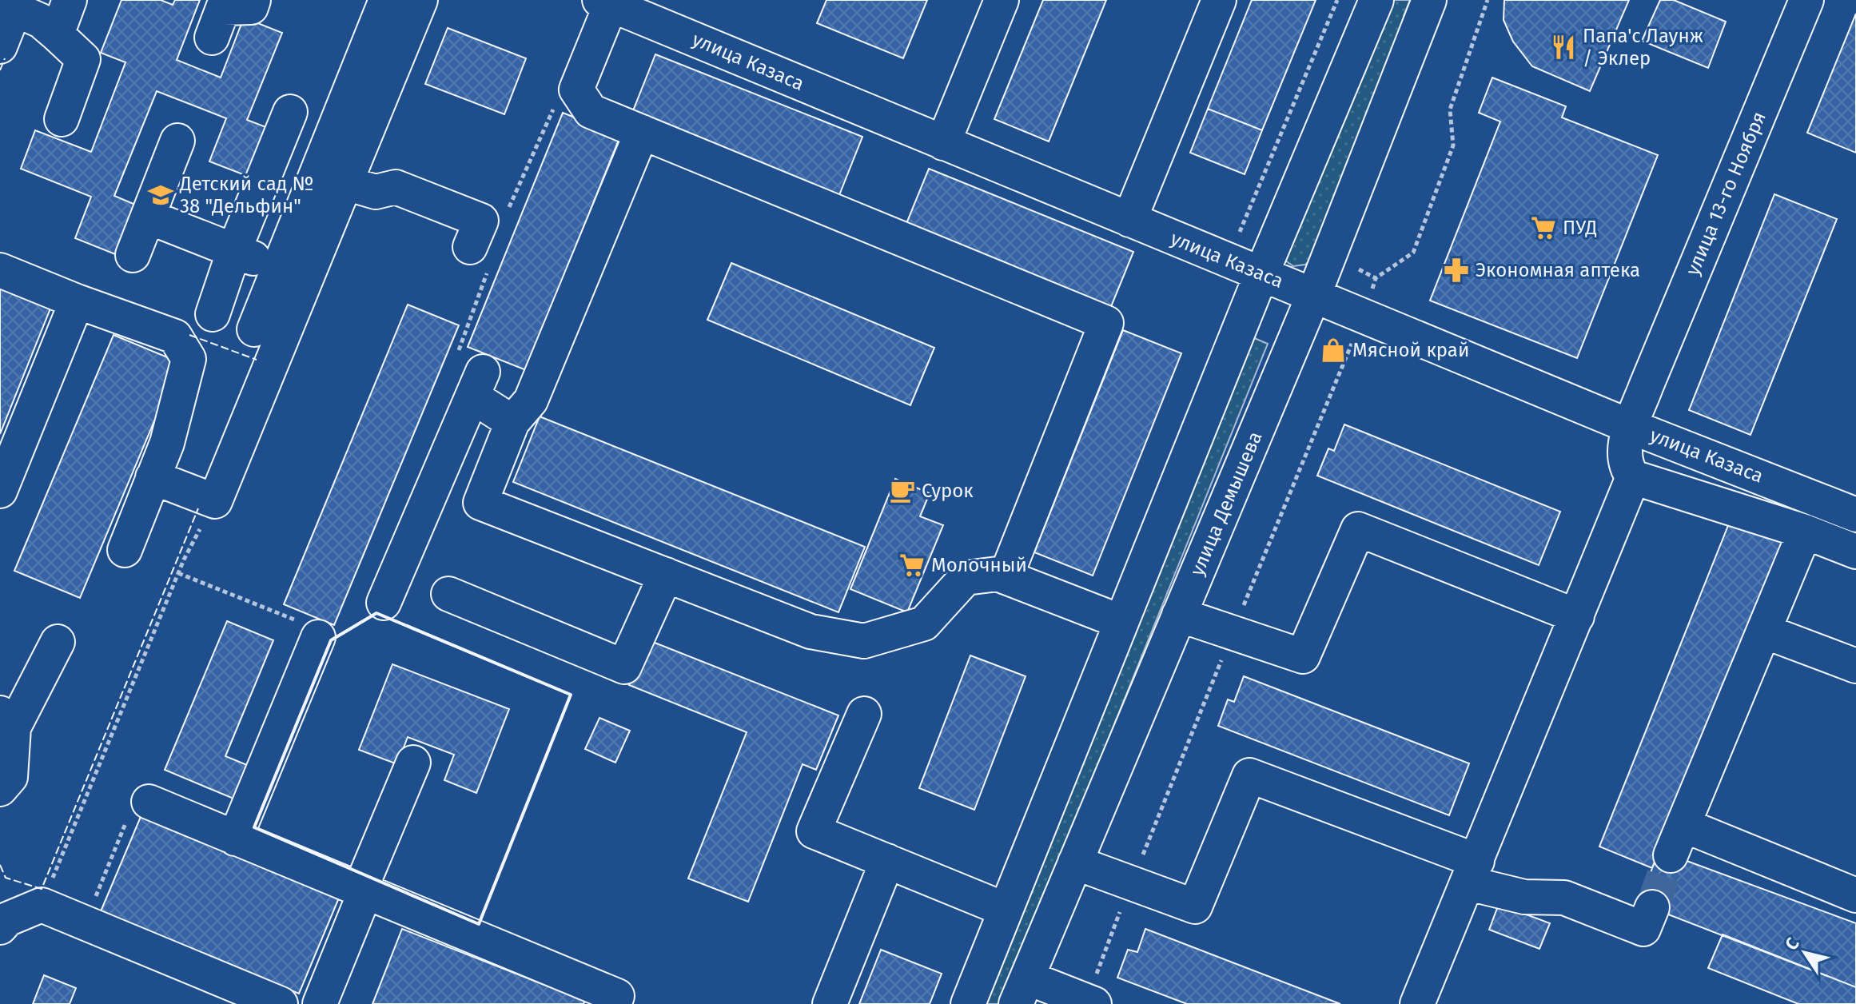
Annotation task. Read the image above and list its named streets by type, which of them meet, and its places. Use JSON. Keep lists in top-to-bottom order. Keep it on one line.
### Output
{"streets":{"street":["улица Казаса","улица 13-го Ноября","улица Демышева"]},"crossings":[["улица Казаса","улица 13-го Ноября"],["улица Казаса","улица Демышева"]],"places":{"restaurant":["Папа'с Лаунж / Эклер"],"school or university":["Детский сад № 38 \"Дельфин\""],"supermarket":["ПУД","Молочный"],"pharmacy":["Экономная аптека"],"shop":["Мясной край"],"cafe":["Сурок"]},"north":"top left"}
